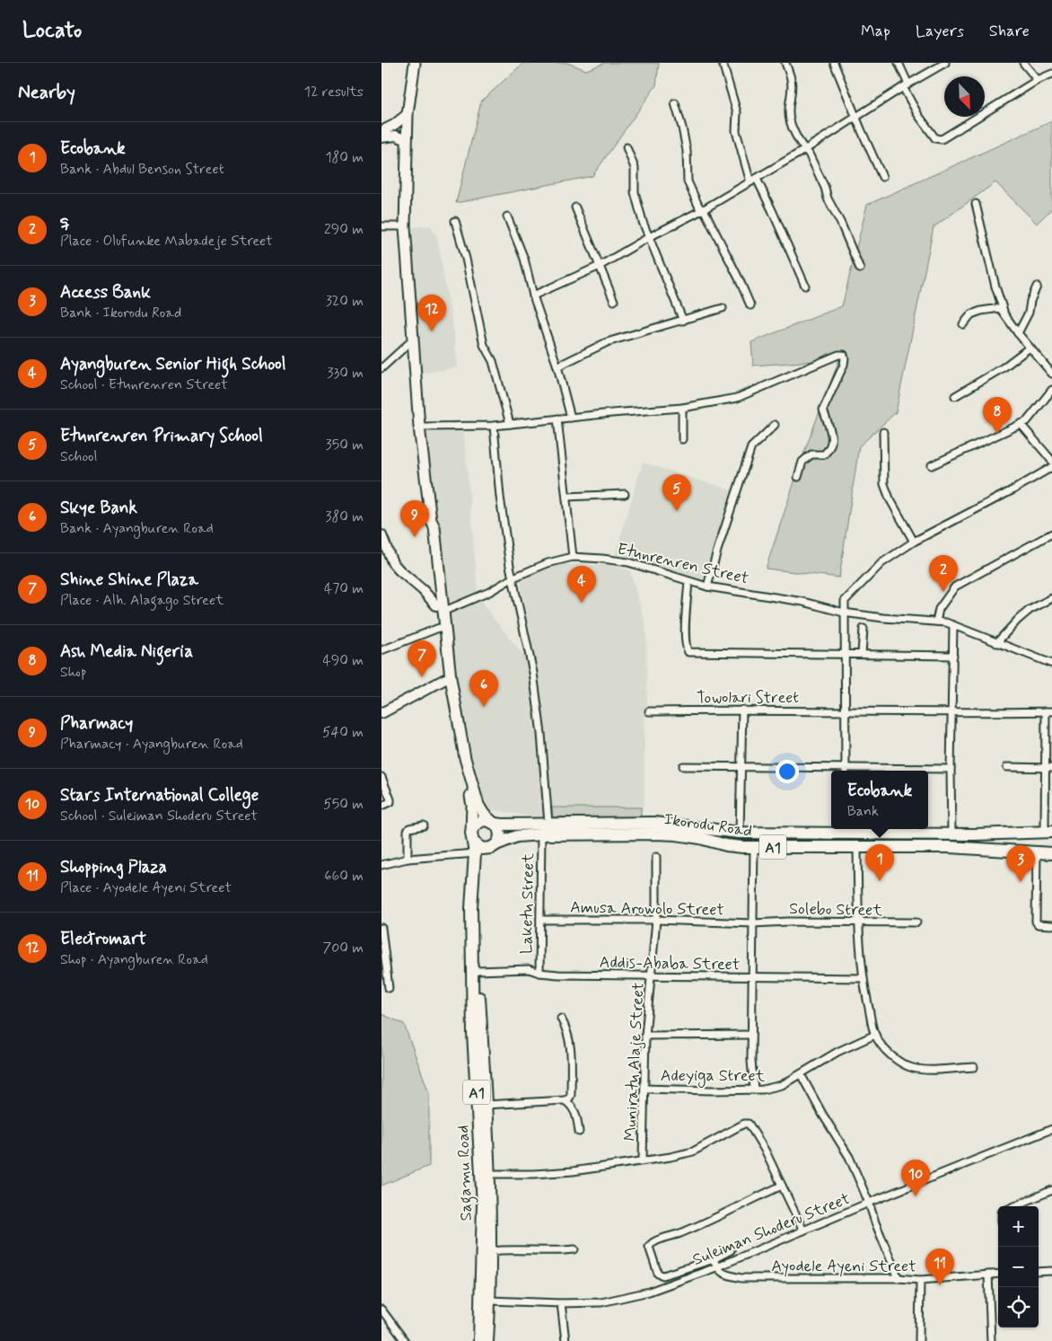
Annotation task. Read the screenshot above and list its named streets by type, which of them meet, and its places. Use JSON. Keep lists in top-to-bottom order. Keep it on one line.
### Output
{"streets":{"highway":["Ikorodu Road","A1","Sagamu Road"],"street":["Etunrenren Street","Towolari Street","Laketu Street","Amusa Arowolo Street","Solebo Street","Addis-Ababa Street","Muniratu Alaje Street","Adeyiga Street","Suleiman Shoderu Street","Ayodele Ayeni Street"]},"crossings":[["Ikorodu Road","Laketu Street"],["Ikorodu Road","Sagamu Road"],["Laketu Street","Amusa Arowolo Street"],["Laketu Street","Addis-Ababa Street"],["Amusa Arowolo Street","Solebo Street"],["Amusa Arowolo Street","Muniratu Alaje Street"],["Addis-Ababa Street","Muniratu Alaje Street"],["Addis-Ababa Street","Sagamu Road"],["Muniratu Alaje Street","Adeyiga Street"],["Muniratu Alaje Street","Sagamu Road"],["Sagamu Road","Suleiman Shoderu Street"],["Suleiman Shoderu Street","Ayodele Ayeni Street"]],"north":"bottom right","page":{"header":"Locato","nav":["Map","Layers","Share"],"heading":["Nearby","12 results"],"list":[{"mark":"1","name":"Ecobank","note":"Bank · Abdul Benson Street","value":"180 m"},{"mark":"2","name":"q","note":"Place · Olufunke Mabadeje Street","value":"290 m"},{"mark":"3","name":"Access Bank","note":"Bank · Ikorodu Road","value":"320 m"},{"mark":"4","name":"Ayangburen Senior High School","note":"School · Etunrenren Street","value":"330 m"},{"mark":"5","name":"Etunrenren Primary School","note":"School","value":"350 m"},{"mark":"6","name":"Skye Bank","note":"Bank · Ayangburen Road","value":"380 m"},{"mark":"7","name":"Shine Shine Plaza","note":"Place · Alh. Alagago Street","value":"470 m"},{"mark":"8","name":"Ash Media Nigeria","note":"Shop","value":"490 m"},{"mark":"9","name":"Pharmacy","note":"Pharmacy · Ayangburen Road","value":"540 m"},{"mark":"10","name":"Stars International College","note":"School · Suleiman Shoderu Street","value":"550 m"},{"mark":"11","name":"Shopping Plaza","note":"Place · Ayodele Ayeni Street","value":"660 m"},{"mark":"12","name":"Electromart","note":"Shop · Ayangburen Road","value":"700 m"}],"pins":["12","8","5","9","2","4","7","6","1","3","10","11"],"popup":["Ecobank","Bank"],"map_buttons":["+","−"]}}
